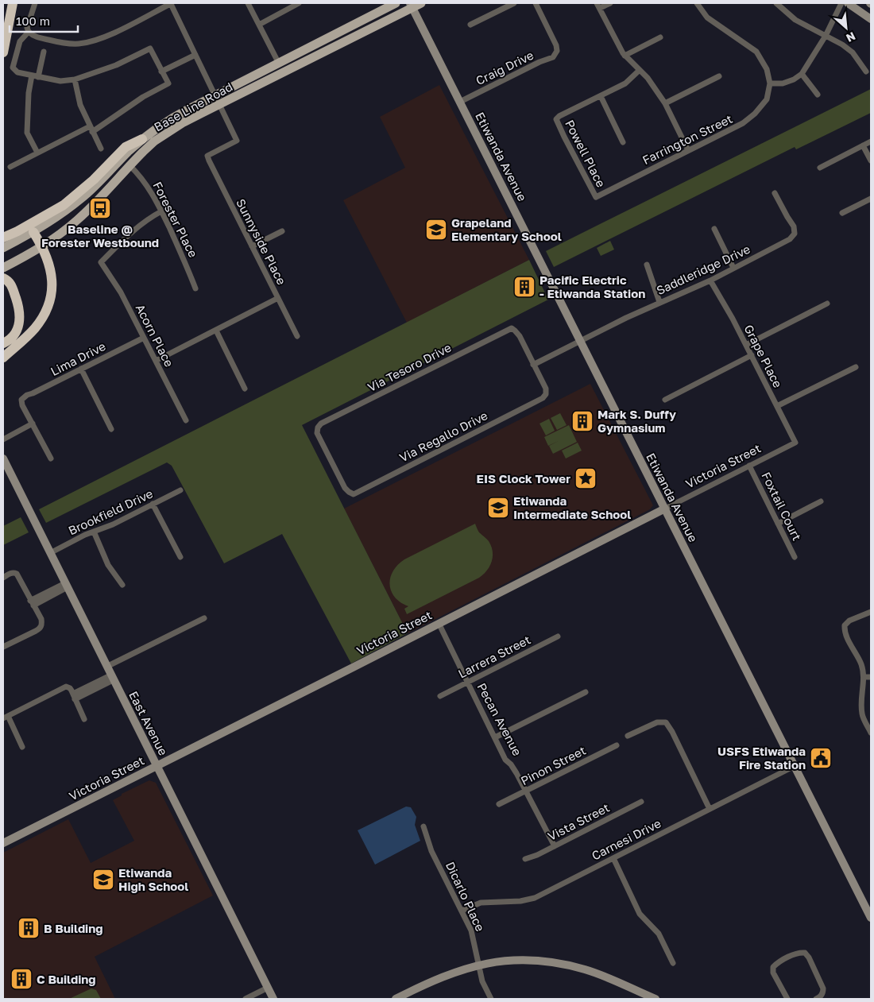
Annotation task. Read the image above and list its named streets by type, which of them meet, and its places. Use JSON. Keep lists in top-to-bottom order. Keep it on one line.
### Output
{"streets":{"main road":["Base Line Road"],"street":["Craig Drive","Farrington Street","Powell Place","Etiwanda Avenue","Forester Place","Sunnyside Place","Saddleridge Drive","Acorn Place","Grape Place","Lima Drive","Via Tesoro Drive","Via Regallo Drive","Victoria Street","Foxtail Court","Brookfield Drive","Larrera Street","Pecan Avenue","East Avenue","Pinon Street","Vista Street","Carnesi Drive","Dicarlo Place"]},"crossings":[["Craig Drive","Etiwanda Avenue"],["Base Line Road","Etiwanda Avenue"],["Base Line Road","Forester Place"],["Base Line Road","Sunnyside Place"],["Farrington Street","Powell Place"],["Etiwanda Avenue","Saddleridge Drive"],["Etiwanda Avenue","Victoria Street"],["Etiwanda Avenue","Carnesi Drive"],["Forester Place","Acorn Place"],["Saddleridge Drive","Grape Place"],["Saddleridge Drive","Via Tesoro Drive"],["Saddleridge Drive","Via Regallo Drive"],["Acorn Place","Lima Drive"],["Grape Place","Victoria Street"],["Via Tesoro Drive","Via Regallo Drive"],["Victoria Street","Foxtail Court"],["Victoria Street","Pecan Avenue"],["Victoria Street","East Avenue"],["Brookfield Drive","East Avenue"],["Larrera Street","Pecan Avenue"],["Pecan Avenue","Pinon Street"],["Pecan Avenue","Vista Street"],["Carnesi Drive","Dicarlo Place"]],"places":{"bus stop":["Baseline @ Forester Westbound"],"school or university":["Grapeland Elementary School","Etiwanda Intermediate School","Etiwanda High School"],"building":["Pacific Electric - Etiwanda Station","Mark S. Duffy Gymnasium","B Building","C Building"],"place":["EIS Clock Tower"],"public building":["USFS Etiwanda Fire Station"]},"scale_bar":"100 m","north":"bottom right"}
